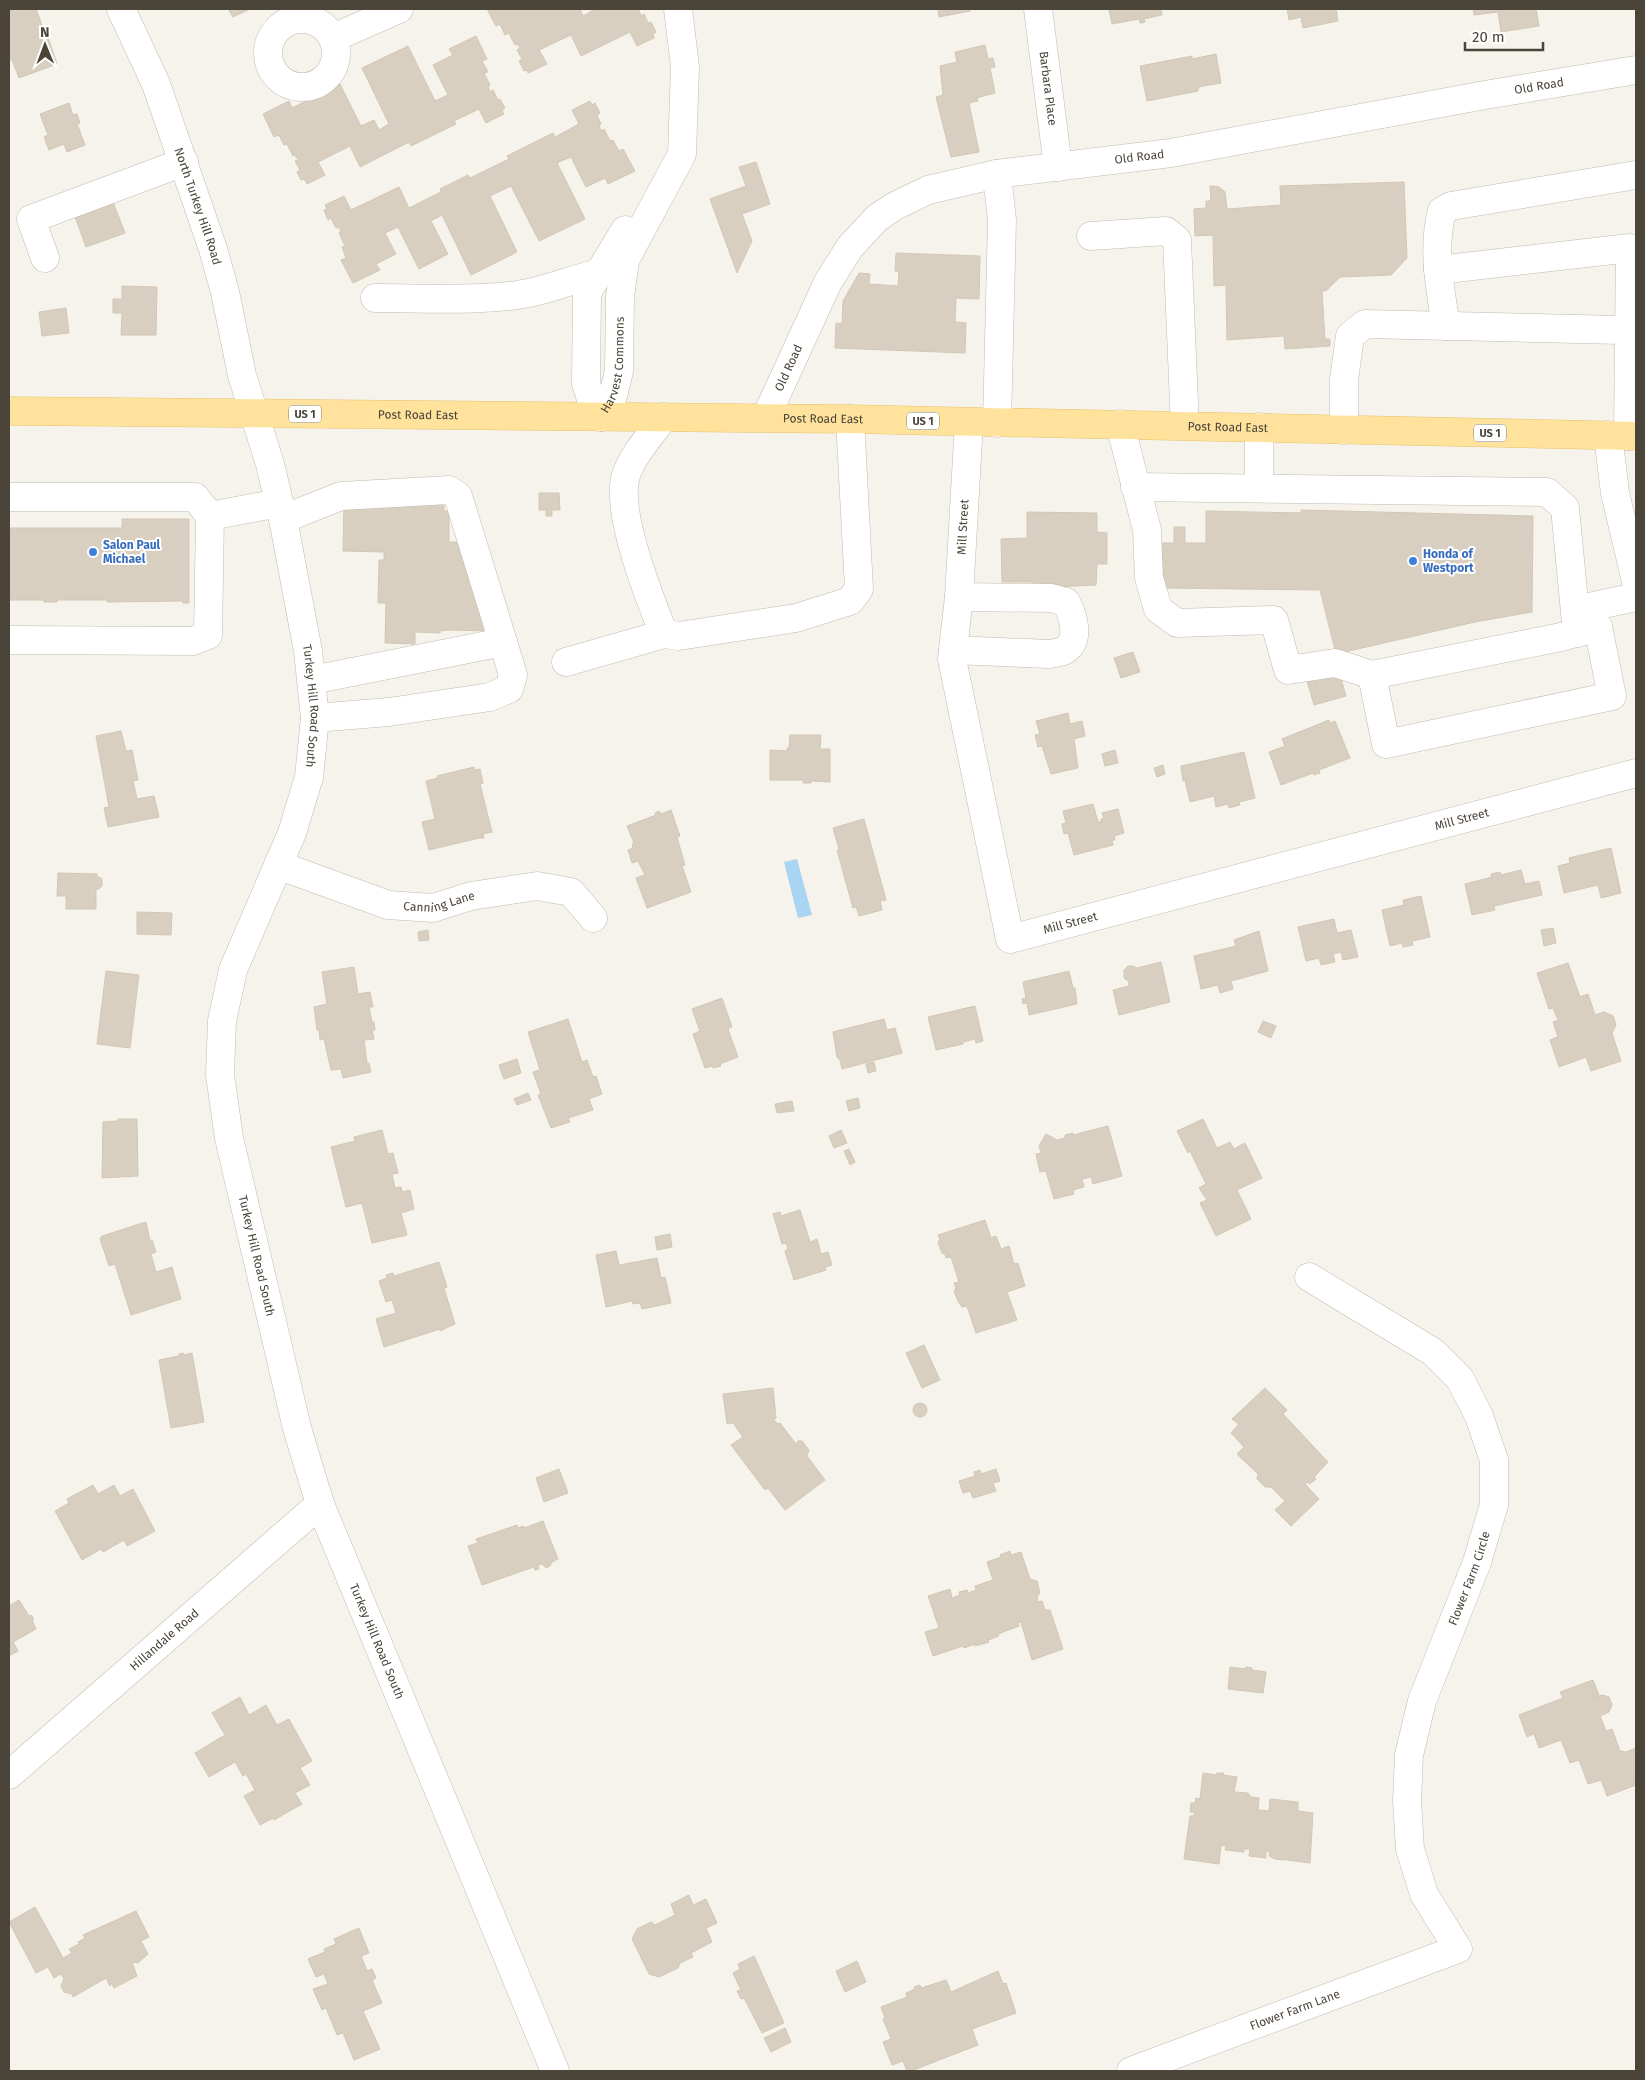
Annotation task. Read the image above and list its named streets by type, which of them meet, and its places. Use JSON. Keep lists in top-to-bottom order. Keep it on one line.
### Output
{"streets":{"main road":["US 1","Post Road East"],"street":["Old Road","Barbara Place","North Turkey Hill Road","Harvest Commons","Mill Street","Turkey Hill Road South","Canning Lane","Flower Farm Circle","Hillandale Road","Flower Farm Lane"]},"crossings":[["Old Road","Barbara Place"],["Old Road","Post Road East"],["North Turkey Hill Road","Post Road East"],["North Turkey Hill Road","Turkey Hill Road South"],["Harvest Commons","Post Road East"],["Post Road East","Mill Street"],["Post Road East","Turkey Hill Road South"],["Turkey Hill Road South","Canning Lane"],["Turkey Hill Road South","Hillandale Road"],["Flower Farm Circle","Flower Farm Lane"]],"places":["Salon Paul Michael","Honda of Westport"],"scale_bar":"20 m","north":"top"}
